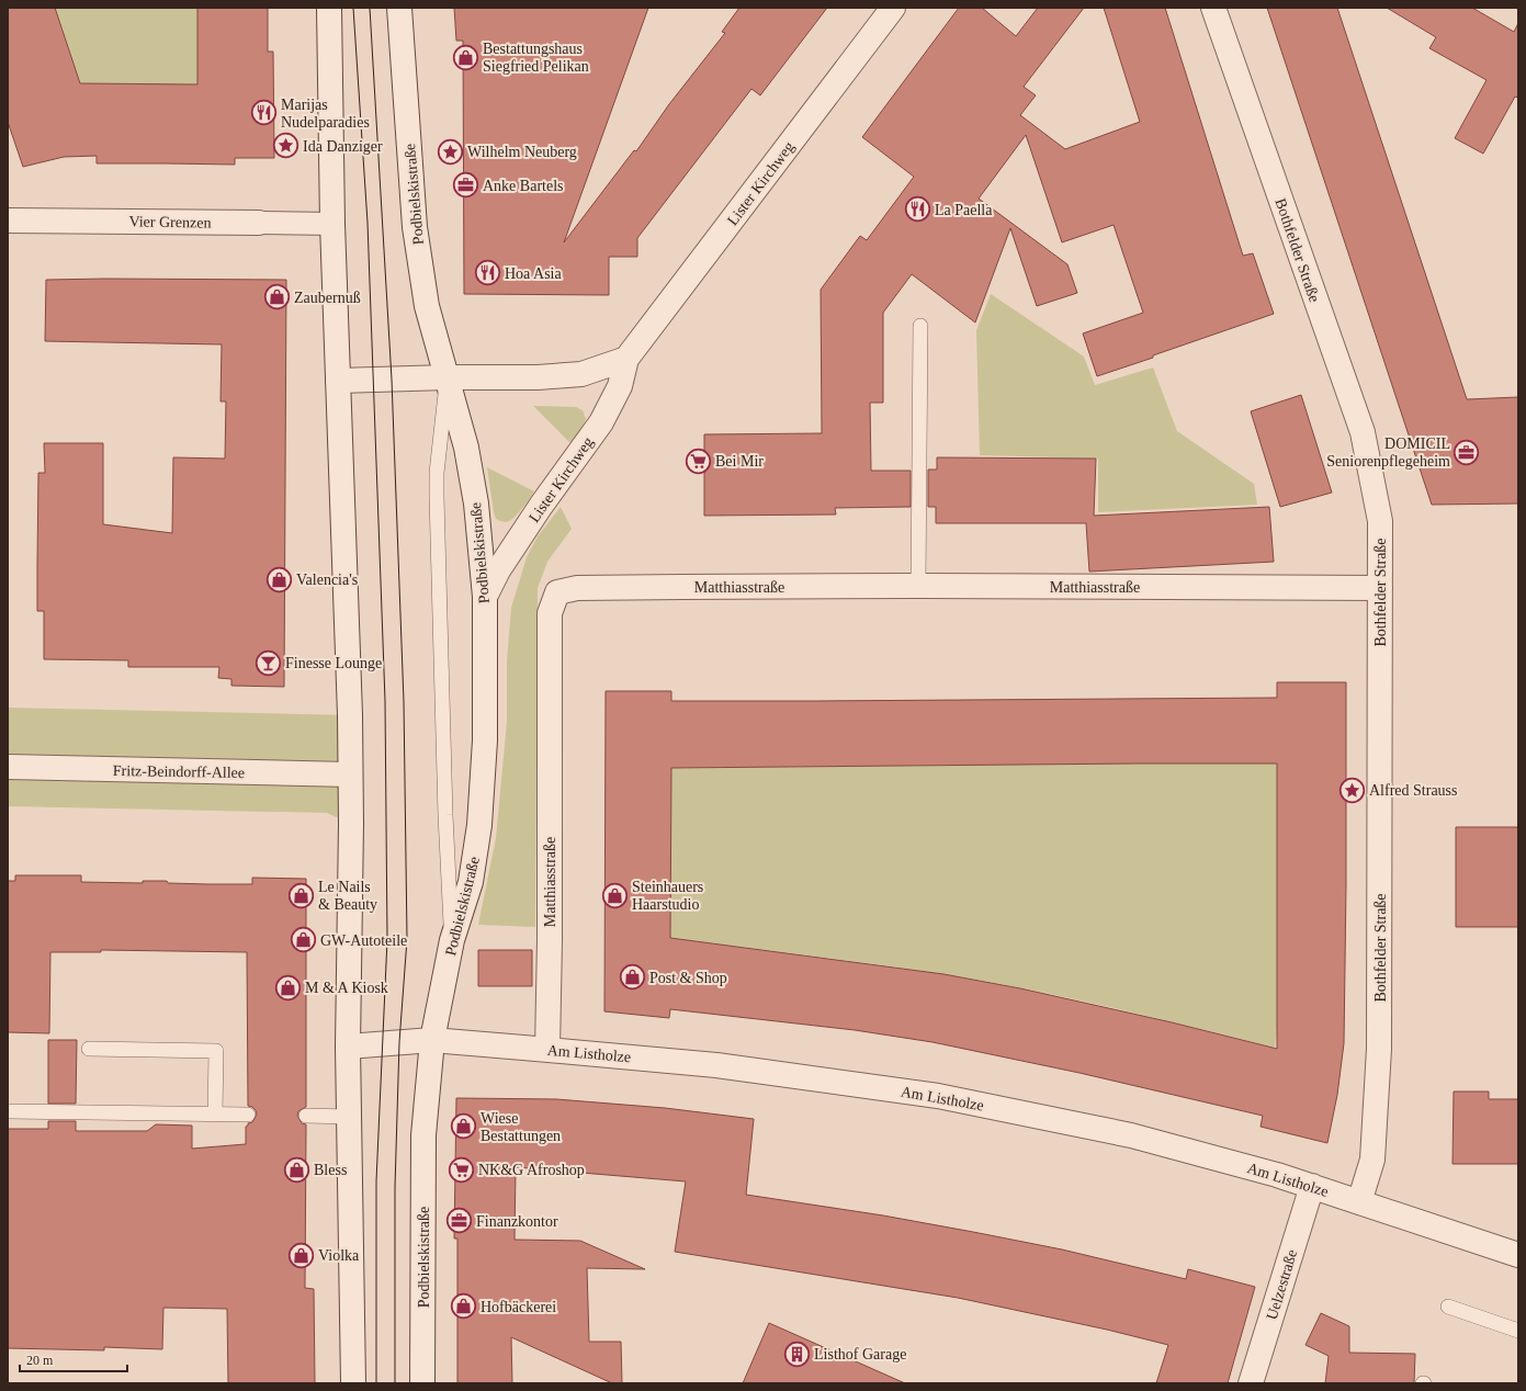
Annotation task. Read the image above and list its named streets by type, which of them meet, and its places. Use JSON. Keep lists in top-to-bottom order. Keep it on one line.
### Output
{"streets":{"street":["Lister Kirchweg","Podbielskistraße","Vier Grenzen","Bothfelder Straße","Matthiasstraße","Fritz-Beindorff-Allee","Am Listholze","Uelzestraße"]},"crossings":[["Lister Kirchweg","Podbielskistraße"],["Podbielskistraße","Am Listholze"],["Bothfelder Straße","Matthiasstraße"],["Bothfelder Straße","Am Listholze"],["Matthiasstraße","Am Listholze"],["Am Listholze","Uelzestraße"]],"places":{"shop":["Bestattungshaus Siegfried Pelikan","Zaubernuß","Valencia's","Le Nails & Beauty","Steinhauers Haarstudio","GW-Autoteile","Post & Shop","M & A Kiosk","Wiese Bestattungen","Bless","Violka","Hofbäckerei"],"restaurant":["Marijas Nudelparadies","La Paella","Hoa Asia"],"place":["Ida Danziger","Wilhelm Neuberg","Alfred Strauss"],"office":["Anke Bartels","DOMICIL Seniorenpflegeheim","Finanzkontor"],"supermarket":["Bei Mir","NK&G Afroshop"],"bar":["Finesse Lounge"],"building":["Listhof Garage"]},"scale_bar":"20 m"}
